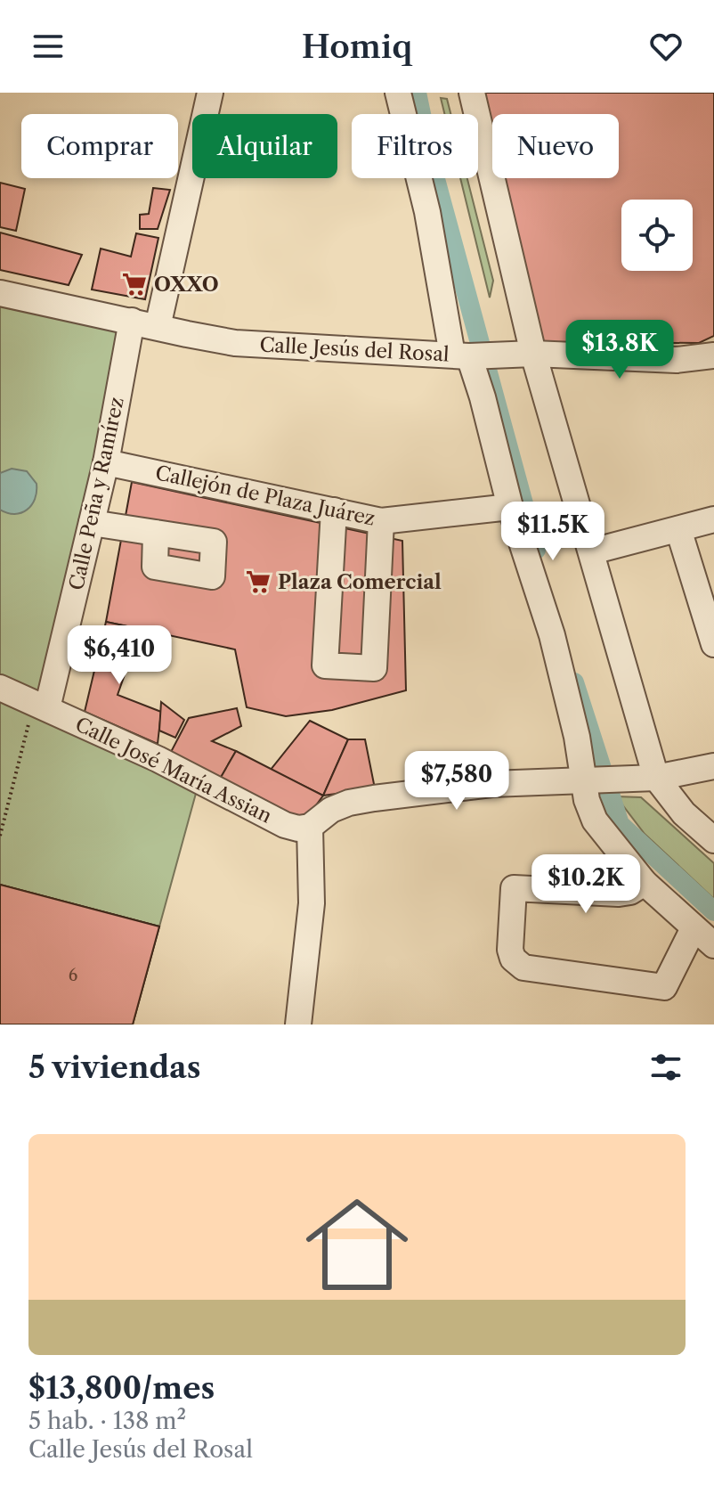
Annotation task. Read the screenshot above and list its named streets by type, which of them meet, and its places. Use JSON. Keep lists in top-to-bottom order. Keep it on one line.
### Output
{"streets":{"street":["Calle Jesús del Rosal","Calle Peña y Ramírez","Callejón de Plaza Juárez","Calle José María Assian"]},"crossings":[["Calle Jesús del Rosal","Calle Peña y Ramírez"],["Calle Peña y Ramírez","Callejón de Plaza Juárez"],["Calle Peña y Ramírez","Calle José María Assian"]],"places":{"supermarket":["OXXO","Plaza Comercial"]},"house_numbers":["6"],"page":{"header":"Homiq","chip":["Comprar","Alquilar","Filtros","Nuevo"],"price":["$13.8K","$11.5K","$6,410","$7,580","$10.2K"],"heading":"5 viviendas","list":[{"name":"$13,800/mes","note":"5 hab. · 138 m² · Calle Jesús del Rosal"}]}}
